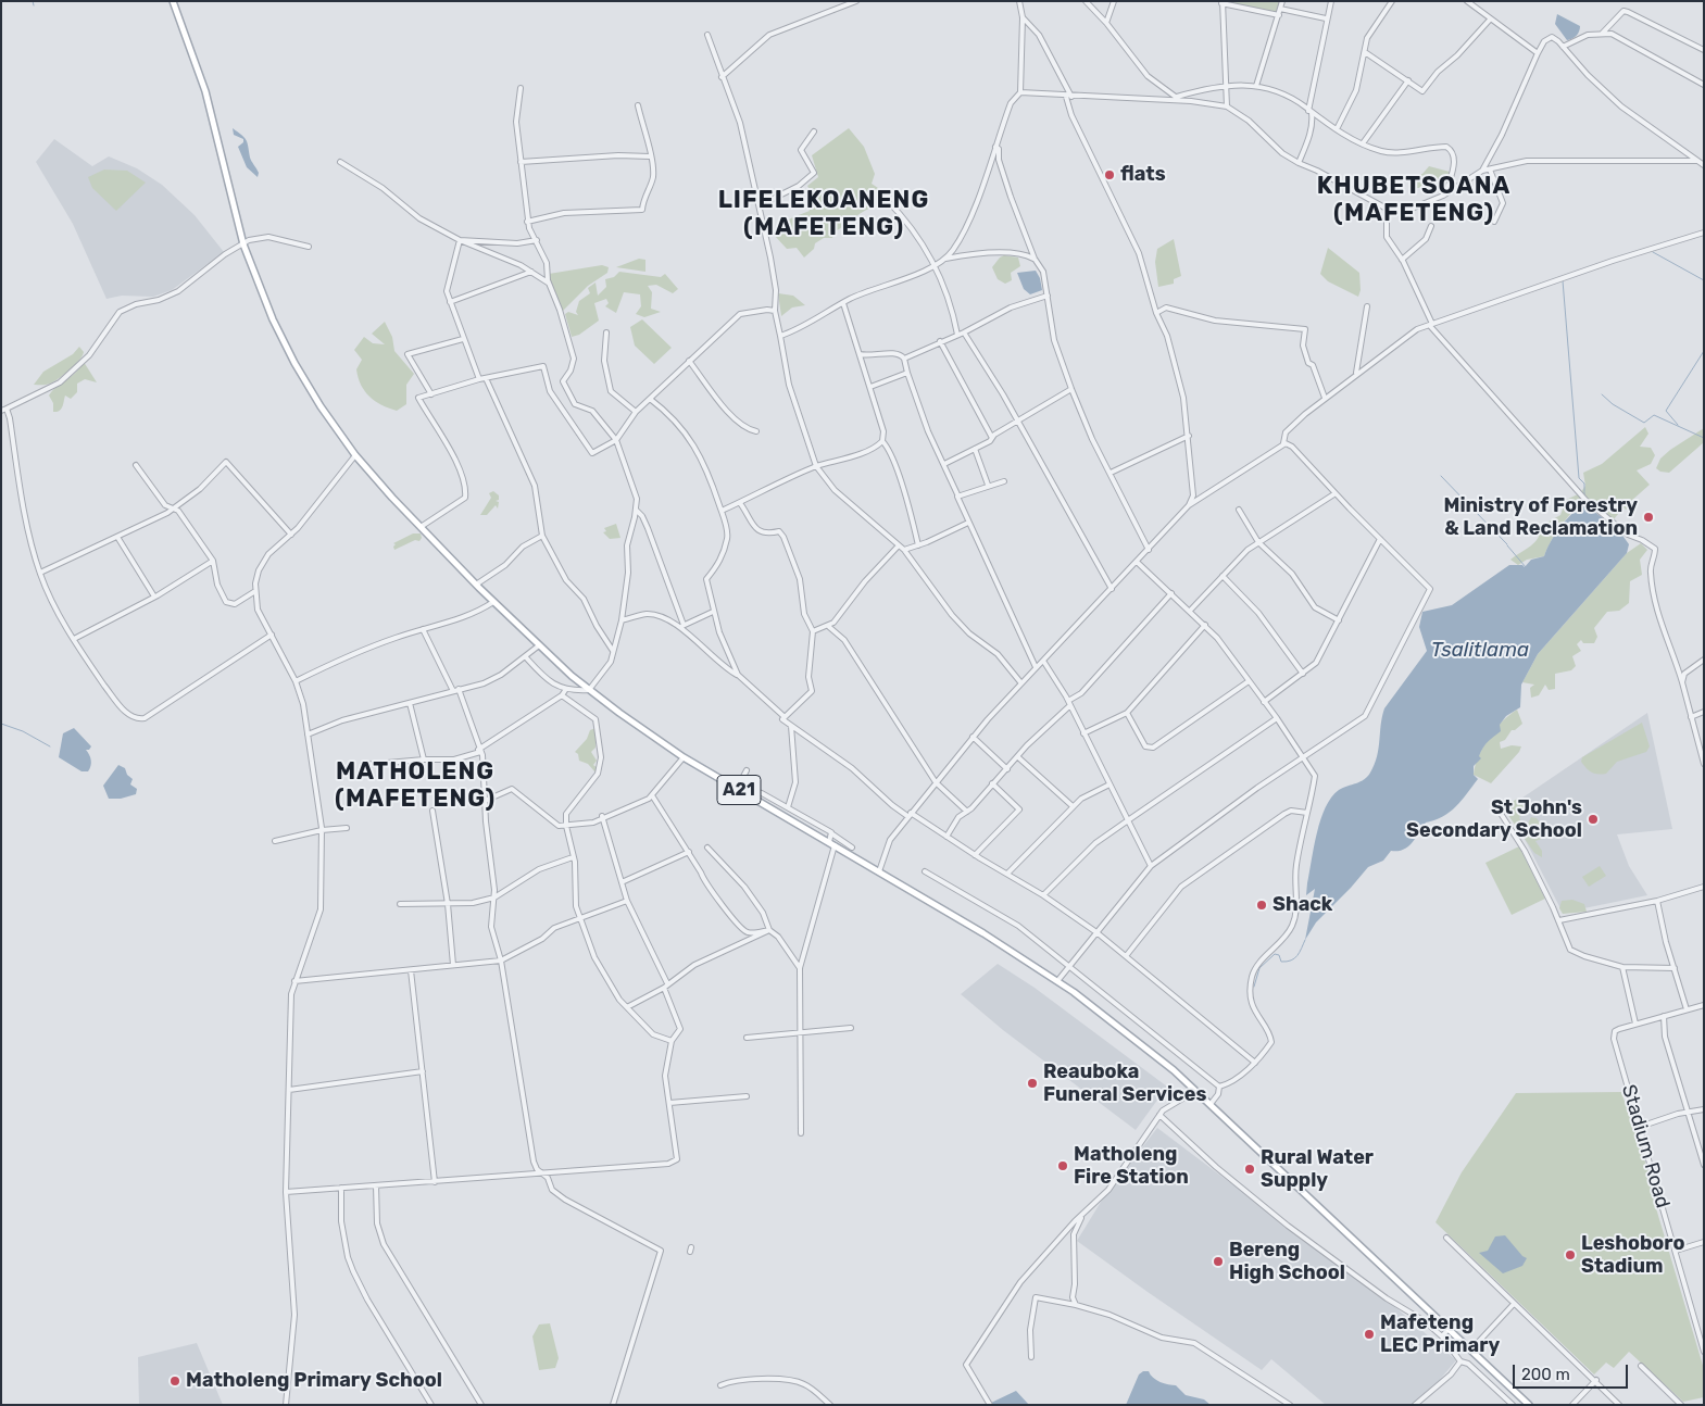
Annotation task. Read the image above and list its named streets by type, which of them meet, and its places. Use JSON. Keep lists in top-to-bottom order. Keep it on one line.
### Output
{"streets":{"main road":["A21"],"street":["Stadium Road"]},"districts":["KHUBETSOANA (MAFETENG)","LIFELEKOANENG (MAFETENG)","MATHOLENG (MAFETENG)"],"water":["Tsalitlama"],"places":["flats","Ministry of Forestry & Land Reclamation","St John's Secondary School","Shack","Reauboka Funeral Services","Matholeng Fire Station","Rural Water Supply","Leshoboro Stadium","Bereng High School","Mafeteng LEC Primary","Matholeng Primary School"],"scale_bar":"200 m"}
